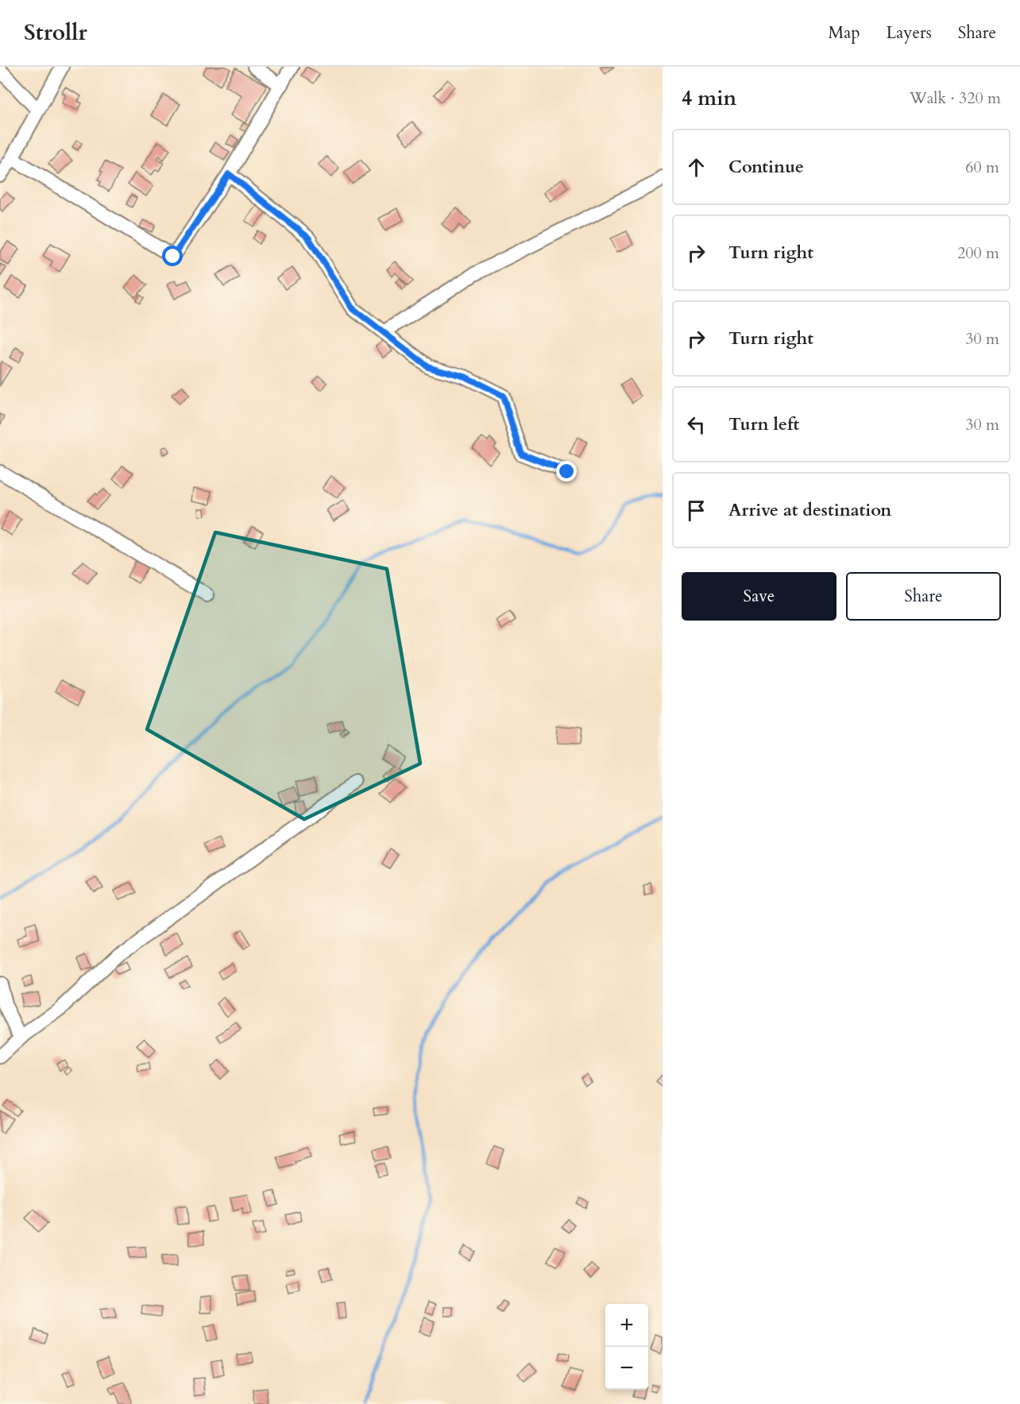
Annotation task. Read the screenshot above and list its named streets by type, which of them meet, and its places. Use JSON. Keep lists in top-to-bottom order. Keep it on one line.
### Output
{"page":{"header":"Strollr","nav":["Map","Layers","Share"],"heading":["4 min","Walk · 320 m"],"list":[["Continue","60 m"],["Turn right","200 m"],["Turn right","30 m"],["Turn left","30 m"],"Arrive at destination"],"buttons":["Save","Share"],"map_buttons":["+","−"]}}
